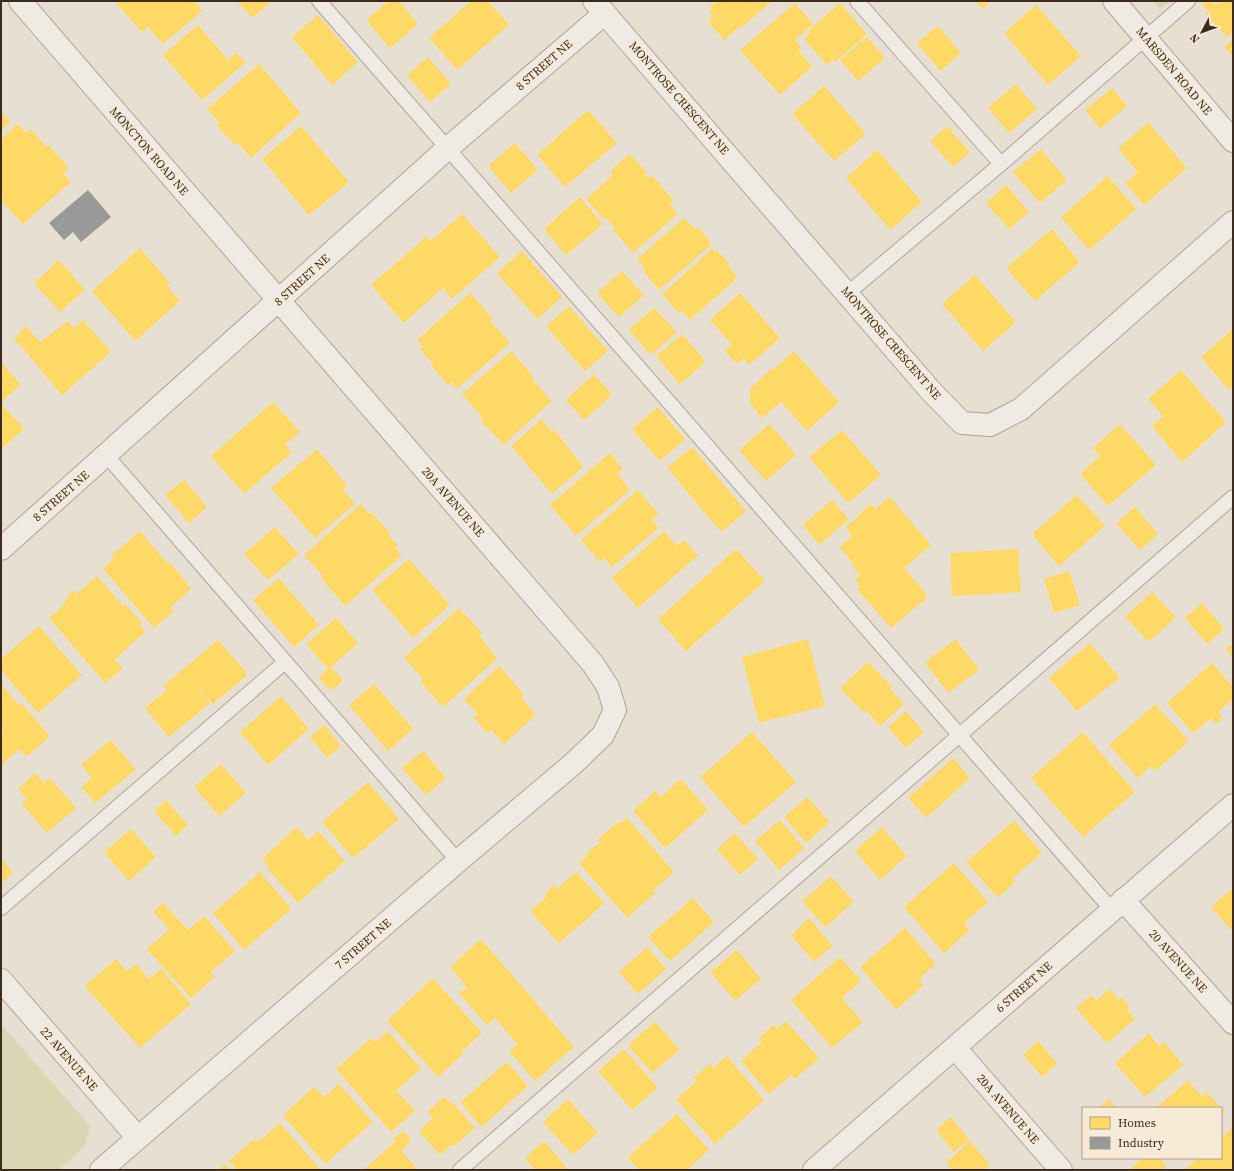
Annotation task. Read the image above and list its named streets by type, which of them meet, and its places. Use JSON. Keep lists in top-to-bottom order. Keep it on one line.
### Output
{"streets":{"street":["8 STREET NE","MARSDEN ROAD NE","MONTROSE CRESCENT NE","MONCTON ROAD NE","20A AVENUE NE","7 STREET NE","20 AVENUE NE","6 STREET NE","22 AVENUE NE"]},"crossings":[["8 STREET NE","MONTROSE CRESCENT NE"],["8 STREET NE","MONCTON ROAD NE"],["8 STREET NE","20A AVENUE NE"],["MONCTON ROAD NE","20A AVENUE NE"],["20A AVENUE NE","7 STREET NE"],["20A AVENUE NE","6 STREET NE"],["7 STREET NE","22 AVENUE NE"],["20 AVENUE NE","6 STREET NE"]],"legend":["Homes","Industry"],"north":"bottom left"}
